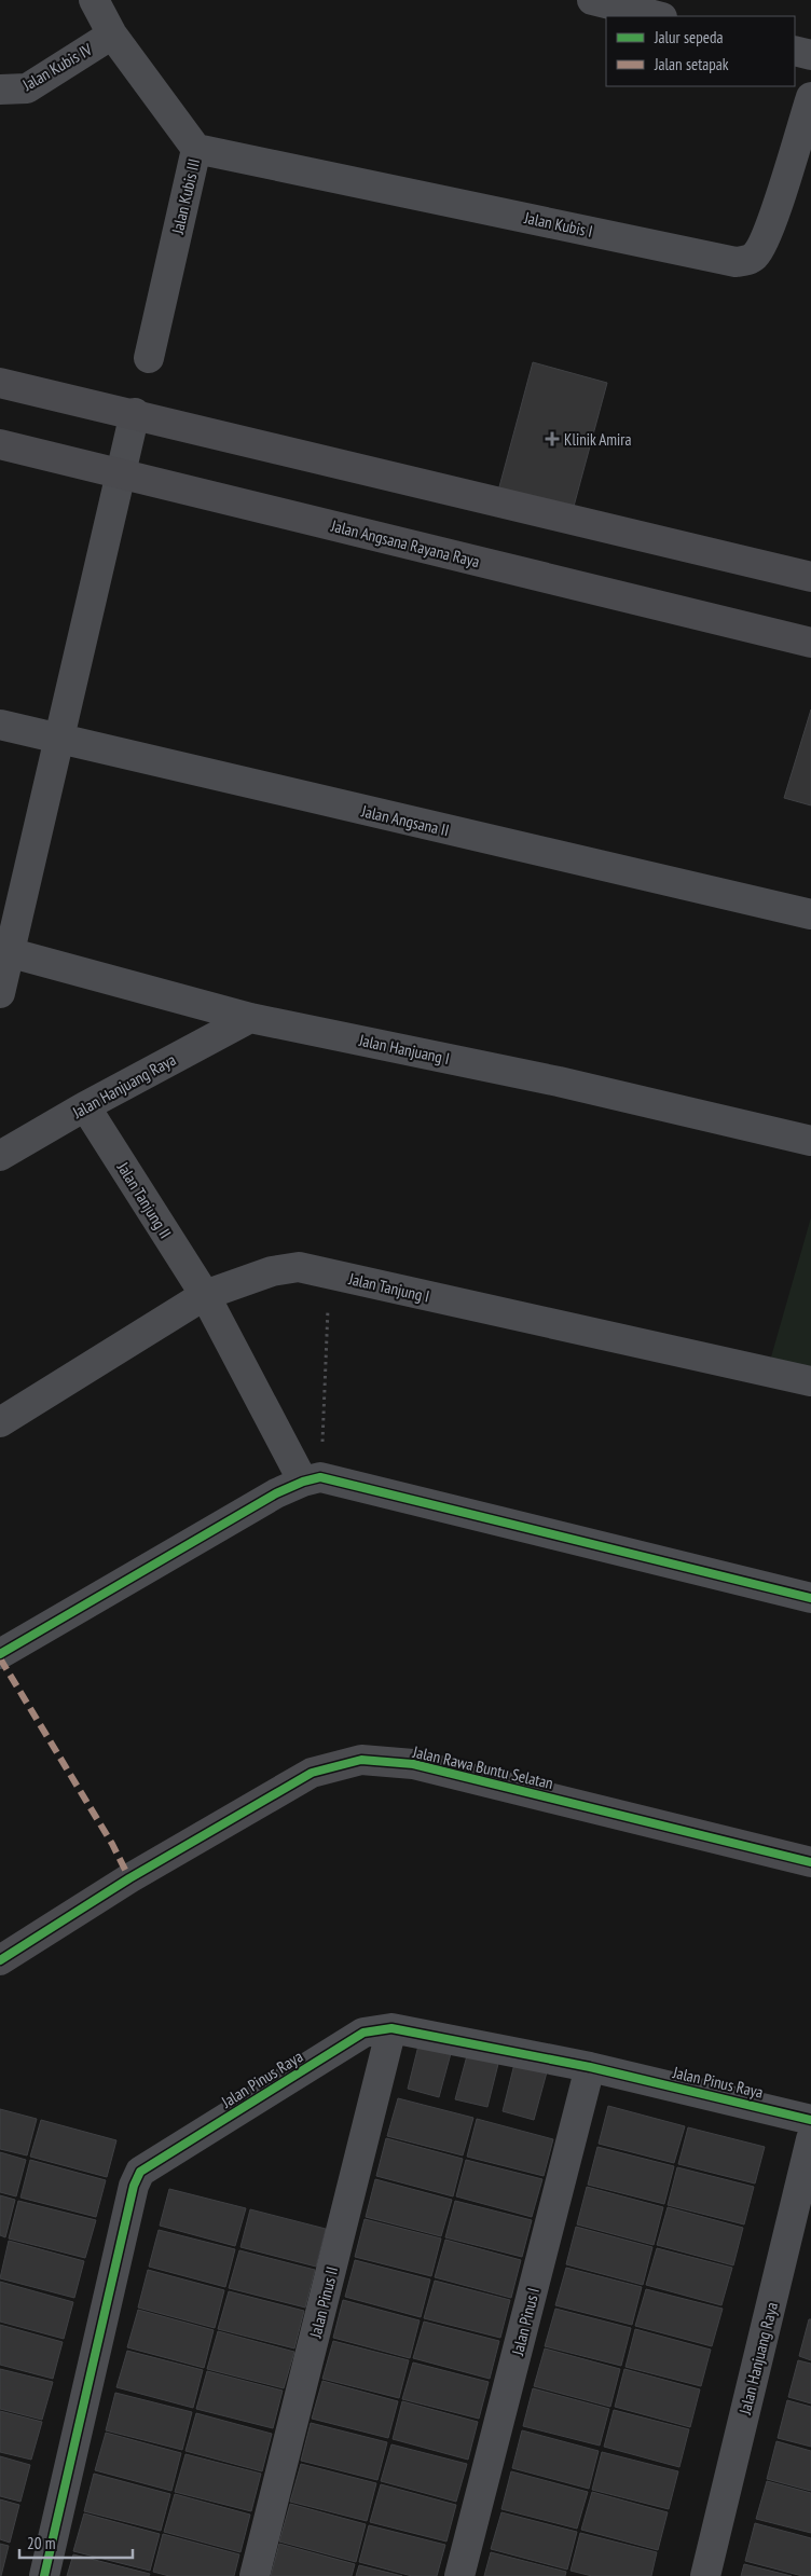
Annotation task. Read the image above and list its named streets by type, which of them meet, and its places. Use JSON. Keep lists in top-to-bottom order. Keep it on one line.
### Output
{"streets":{"street":["Jalan Kubis IV","Jalan Kubis III","Jalan Kubis I","Jalan Angsana Rayana Raya","Jalan Angsana II","Jalan Hanjuang I","Jalan Hanjuang Raya","Jalan Tanjung II","Jalan Tanjung I","Jalan Rawa Buntu Selatan","Jalan Pinus Raya","Jalan Pinus II","Jalan Pinus I"]},"crossings":[["Jalan Kubis IV","Jalan Kubis III"],["Jalan Kubis III","Jalan Kubis I"],["Jalan Hanjuang I","Jalan Hanjuang Raya"],["Jalan Hanjuang Raya","Jalan Tanjung II"],["Jalan Tanjung II","Jalan Tanjung I"],["Jalan Pinus Raya","Jalan Pinus II"],["Jalan Pinus Raya","Jalan Pinus I"]],"places":{"health":["Klinik Amira"]},"legend":["Jalur sepeda","Jalan setapak"],"scale_bar":"20 m"}
